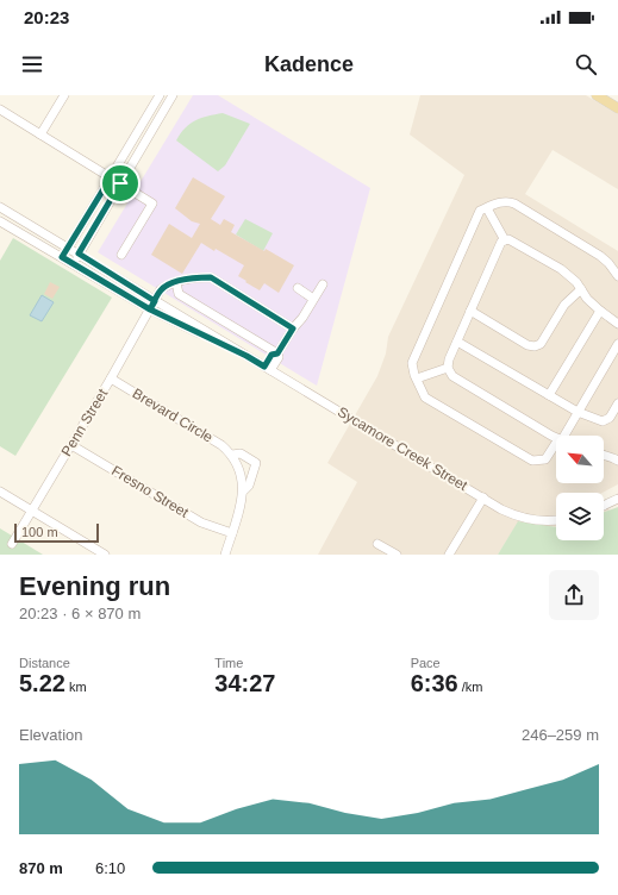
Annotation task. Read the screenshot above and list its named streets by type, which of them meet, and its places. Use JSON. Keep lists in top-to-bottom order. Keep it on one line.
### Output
{"streets":{"street":["Brevard Circle","Penn Street","Sycamore Creek Street","Fresno Street"]},"crossings":[["Brevard Circle","Penn Street"],["Brevard Circle","Fresno Street"],["Penn Street","Sycamore Creek Street"],["Penn Street","Fresno Street"]],"scale_bar":"100 m","north":"top left","page":{"status":"20:23","header":"Kadence","scale":"100 m","heading":["Evening run","20:23 · 6 × 870 m"],"stats":[["Distance","5.22 km"],["Time","34:27"],["Pace","6:36 /km"]],"chart":["Elevation","246–259 m"],"list":[{"name":"870 m","note":"6:10"}]}}
